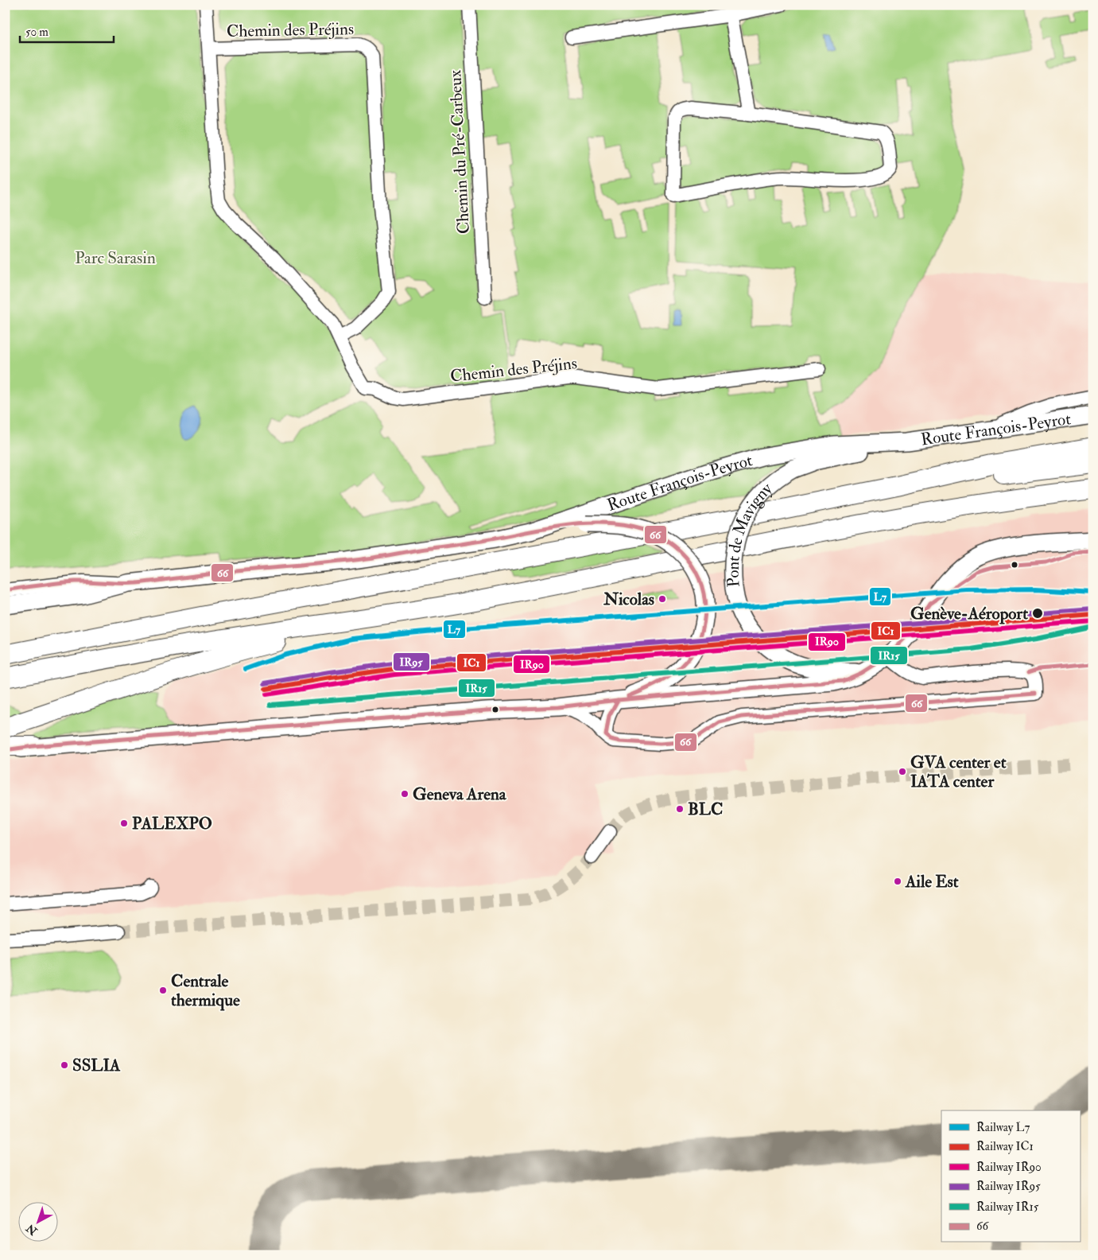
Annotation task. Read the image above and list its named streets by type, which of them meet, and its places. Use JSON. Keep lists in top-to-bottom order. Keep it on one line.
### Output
{"streets":{"main road":["Route François-Peyrot","Pont de Mavigny"],"street":["Chemin des Préjins","Chemin du Pré-Carbeux"]},"crossings":[["Route François-Peyrot","Pont de Mavigny"]],"parks":["Parc Sarasin"],"places":["Nicolas","Genève-Aéroport","GVA center et IATA center","Geneva Arena","BLC","PALEXPO","Aile Est","Centrale thermique","SSLIA"],"lines":["transit line 66","rail line L7","rail line IR95","rail line IC1","rail line IR90","rail line IR15"],"legend":["Railway L7","Railway IC1","Railway IR90","Railway IR95","Railway IR15","66"],"scale_bar":"50 m","north":"bottom left"}
